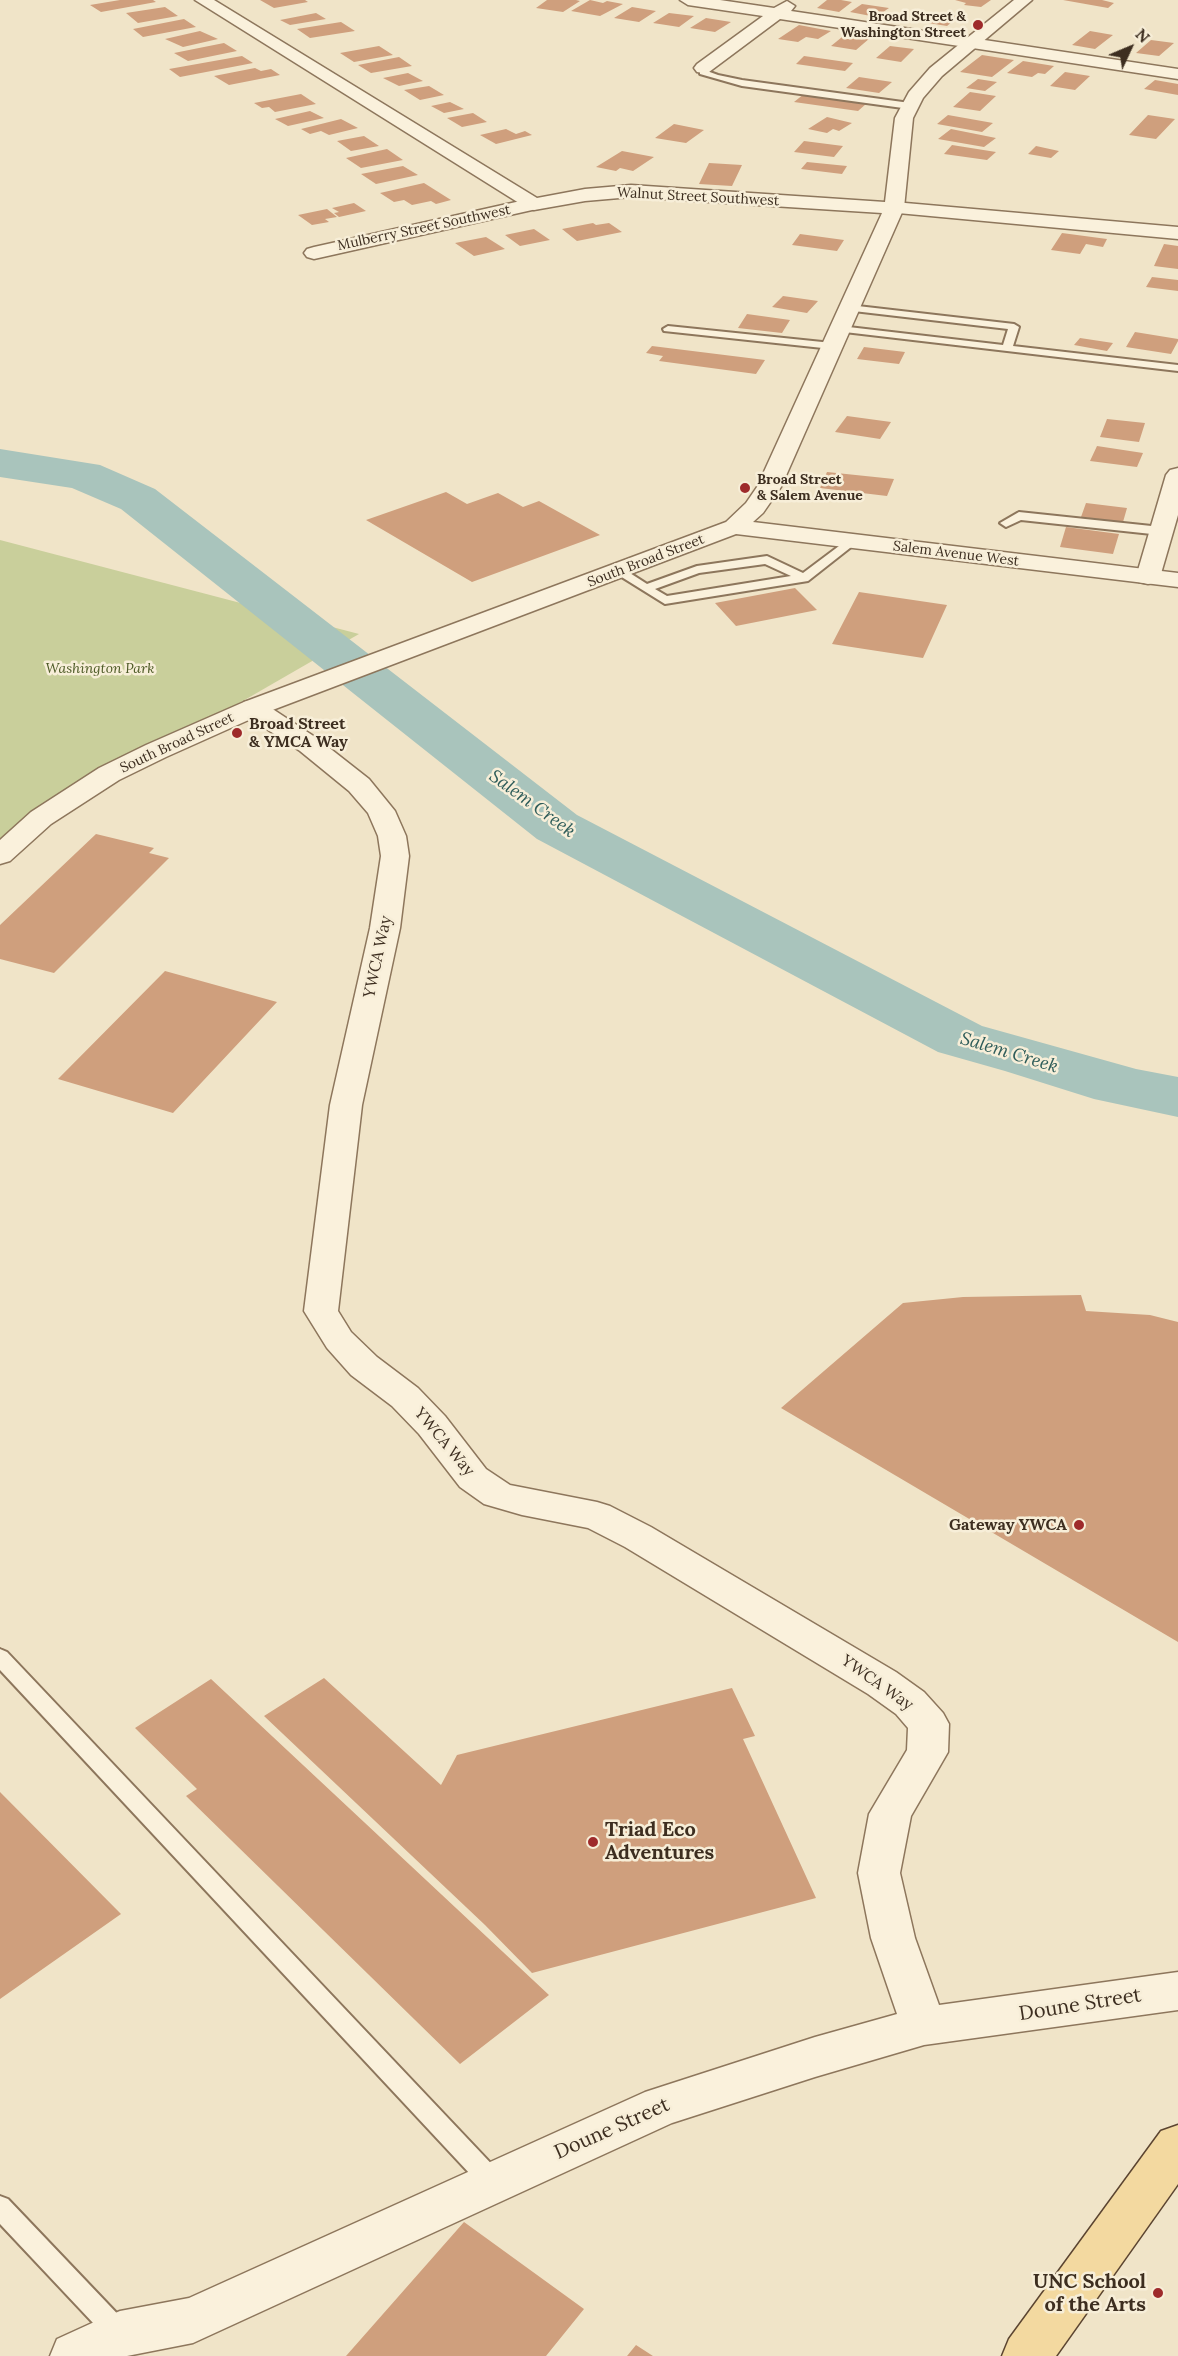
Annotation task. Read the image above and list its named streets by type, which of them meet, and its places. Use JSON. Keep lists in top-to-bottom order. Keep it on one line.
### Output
{"streets":{"street":["Walnut Street Southwest","Mulberry Street Southwest","Salem Avenue West","South Broad Street","YWCA Way","Doune Street"]},"crossings":[["Walnut Street Southwest","Mulberry Street Southwest"],["Walnut Street Southwest","South Broad Street"],["Salem Avenue West","South Broad Street"],["South Broad Street","YWCA Way"],["YWCA Way","Doune Street"]],"water":["Salem Creek"],"parks":["Washington Park"],"places":["Broad Street & Washington Street","Broad Street & Salem Avenue","Broad Street & YMCA Way","Gateway YWCA","Triad Eco Adventures","UNC School of the Arts"],"north":"top right"}
